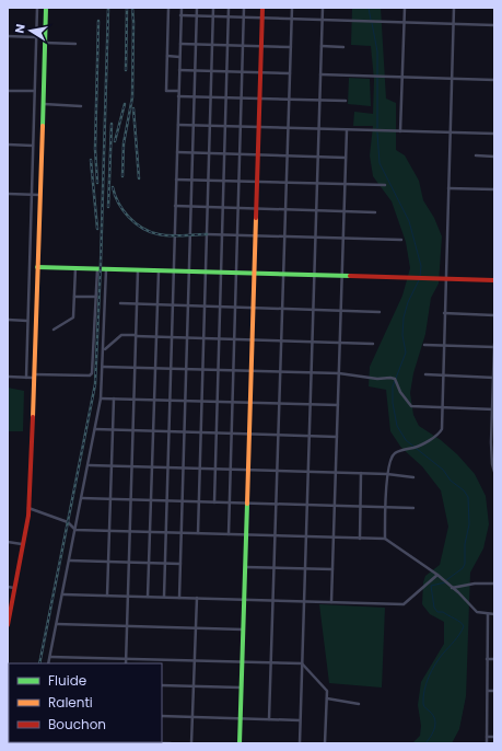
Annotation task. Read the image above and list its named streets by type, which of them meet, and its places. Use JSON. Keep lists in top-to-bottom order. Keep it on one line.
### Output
{"legend":["Fluide","Ralenti","Bouchon"],"north":"left"}
